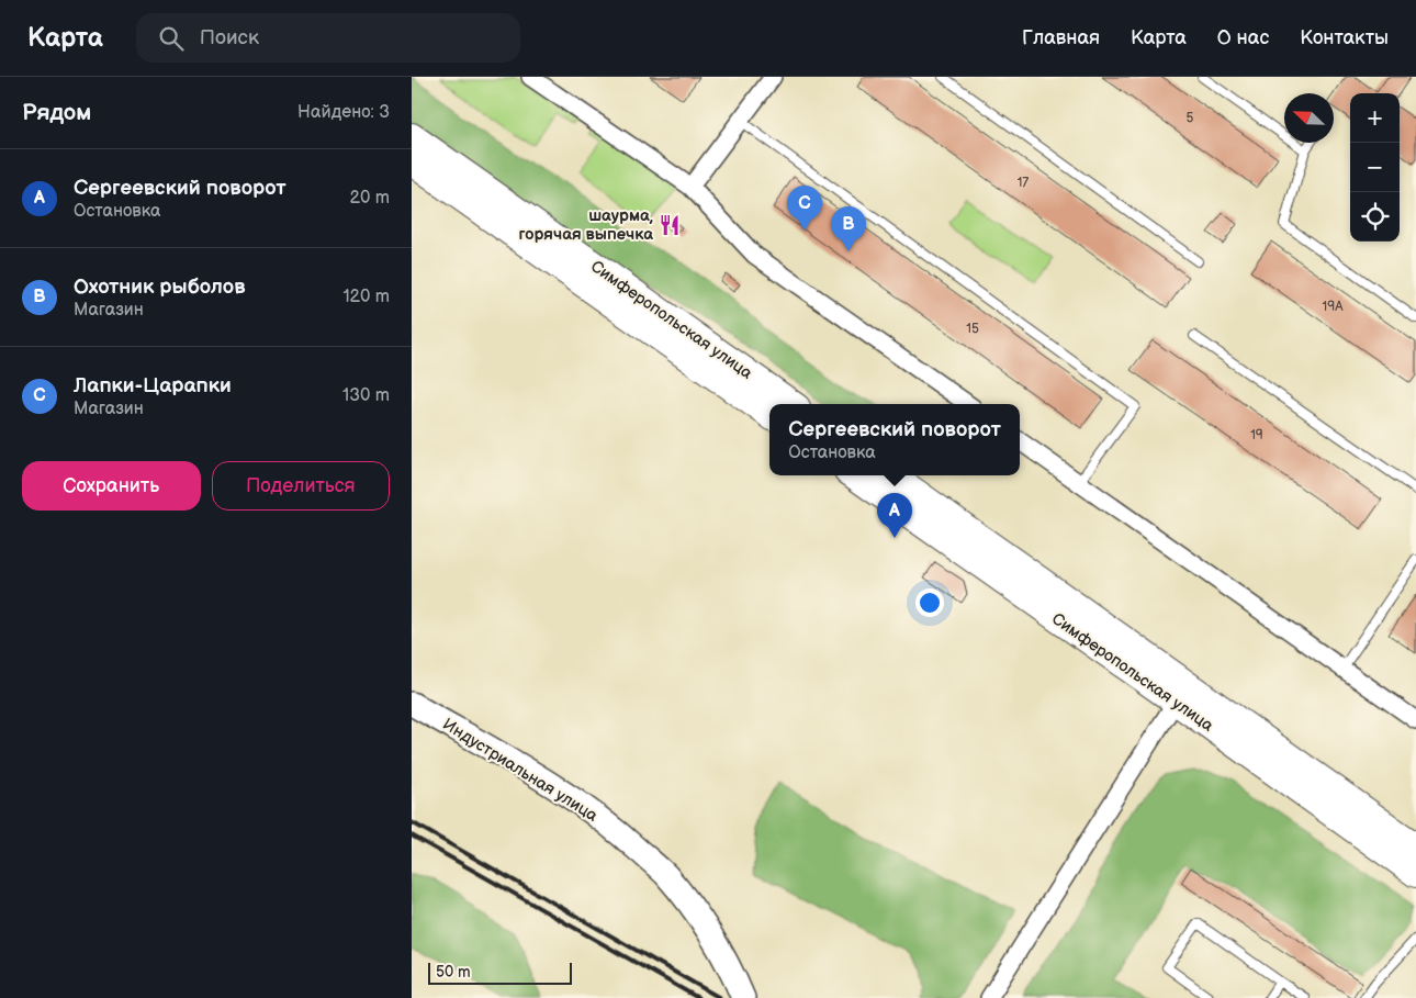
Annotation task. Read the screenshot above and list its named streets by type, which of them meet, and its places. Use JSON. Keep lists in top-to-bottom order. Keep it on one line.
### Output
{"streets":{"main road":["Симферопольская улица","Индустриальная улица"]},"places":{"restaurant":["шаурма, горячая выпечка"]},"house_numbers":["5","17","19А","15","19"],"scale_bar":"50 m","north":"top left","page":{"header":"Карта","search":"Поиск","nav":["Главная","Карта","О нас","Контакты"],"heading":["Рядом","Найдено: 3"],"map_buttons":["+","−"],"list":[{"mark":"A","name":"Сергеевский поворот","note":"Остановка","value":"20 m"},{"mark":"B","name":"Охотник рыболов","note":"Магазин","value":"120 m"},{"mark":"C","name":"Лапки-Царапки","note":"Магазин","value":"130 m"}],"pins":["C","B","A"],"popup":["Сергеевский поворот","Остановка"],"buttons":["Сохранить","Поделиться"],"scale":"50 m"}}
